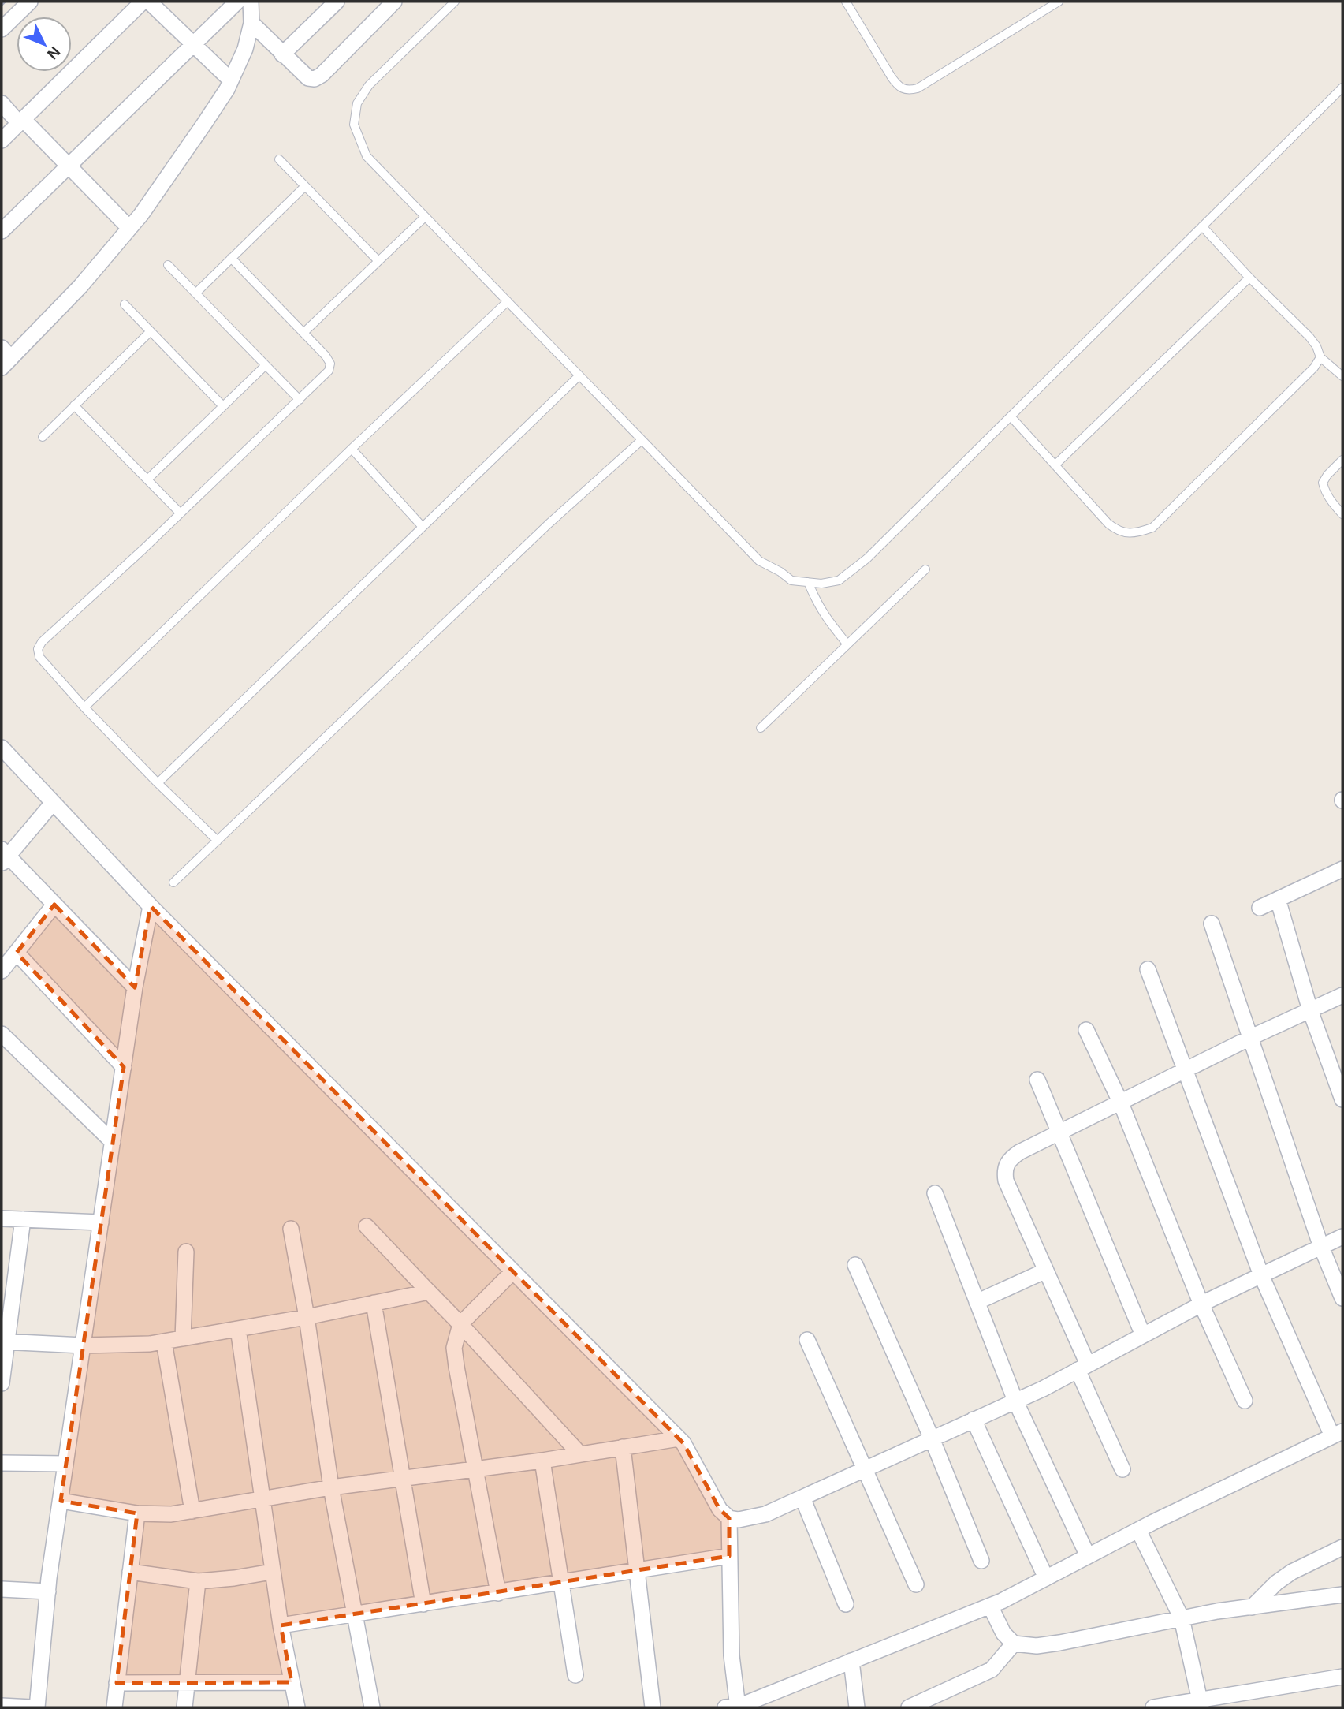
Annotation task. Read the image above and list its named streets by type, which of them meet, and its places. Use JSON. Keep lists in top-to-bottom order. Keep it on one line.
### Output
{"north":"bottom right"}
